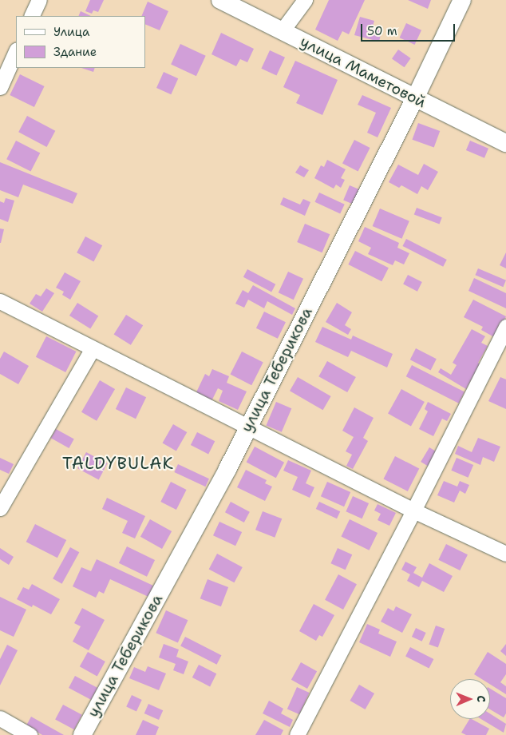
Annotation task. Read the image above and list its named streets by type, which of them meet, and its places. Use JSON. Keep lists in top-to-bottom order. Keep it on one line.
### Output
{"streets":{"street":["улица Маметовой","улица Теберикова"]},"crossings":[["улица Маметовой","улица Теберикова"]],"districts":["TALDYBULAK"],"legend":["Улица","Здание"],"scale_bar":"50 m","north":"right"}
